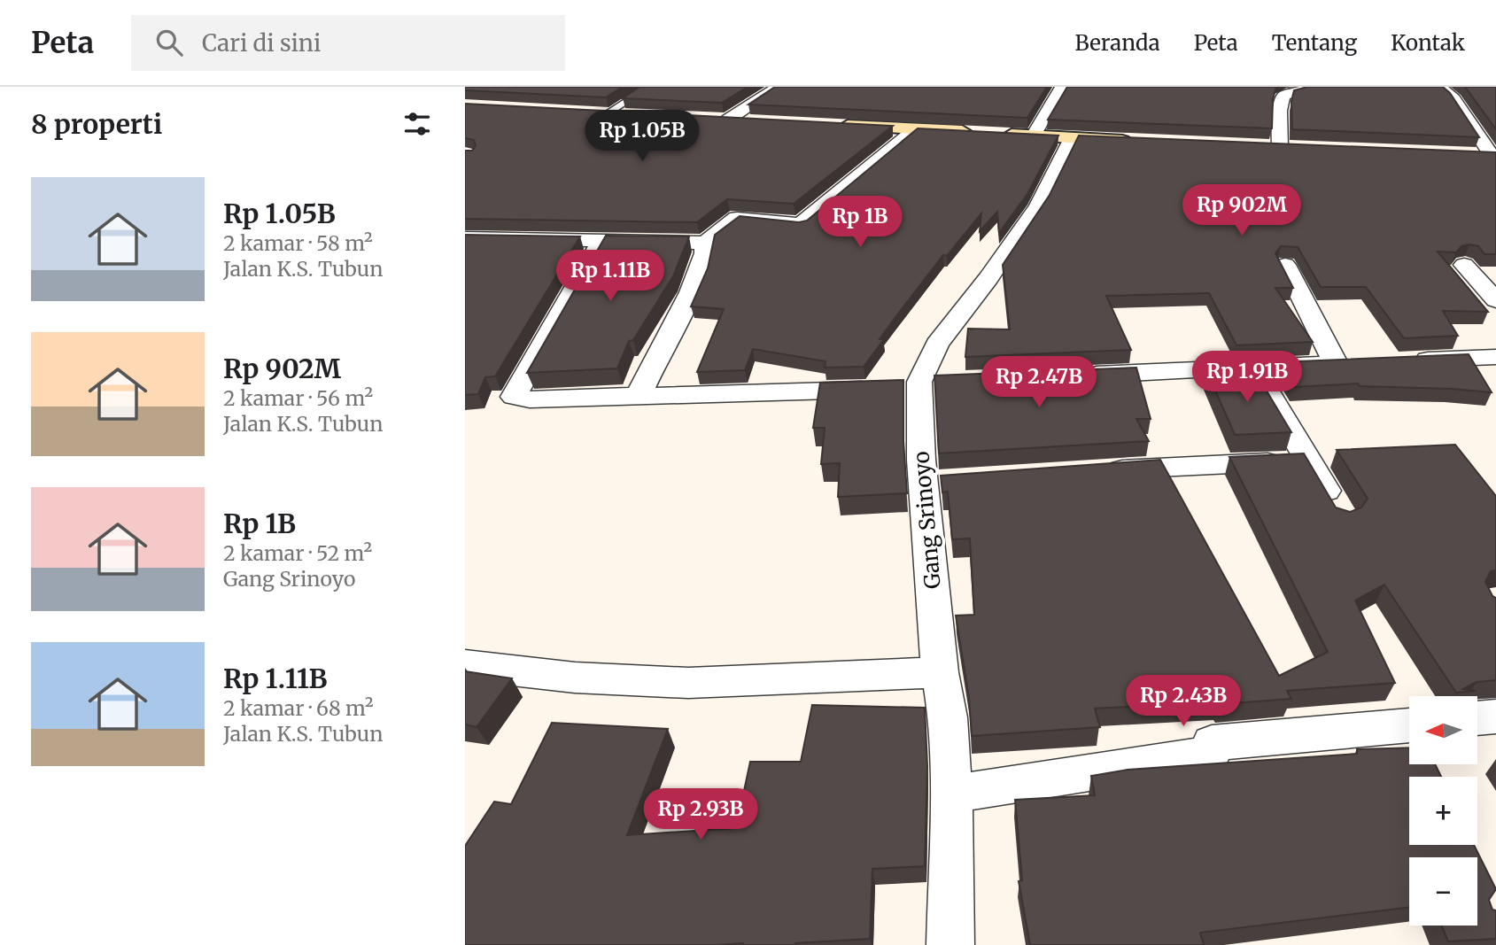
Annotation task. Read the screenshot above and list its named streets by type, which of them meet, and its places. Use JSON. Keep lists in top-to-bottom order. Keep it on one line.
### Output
{"streets":{"street":["Gang Srinoyo"]},"north":"left","page":{"header":"Peta","search":"Cari di sini","nav":["Beranda","Peta","Tentang","Kontak"],"heading":"8 properti","price":["Rp 1.05B","Rp 902M","Rp 1B","Rp 1.11B","Rp 1.91B","Rp 2.47B","Rp 2.43B","Rp 2.93B"],"list":[{"name":"Rp 1.05B","note":"2 kamar · 58 m² · Jalan K.S. Tubun"},{"name":"Rp 902M","note":"2 kamar · 56 m² · Jalan K.S. Tubun"},{"name":"Rp 1B","note":"2 kamar · 52 m² · Gang Srinoyo"},{"name":"Rp 1.11B","note":"2 kamar · 68 m² · Jalan K.S. Tubun"}],"map_buttons":["+","−"]}}
